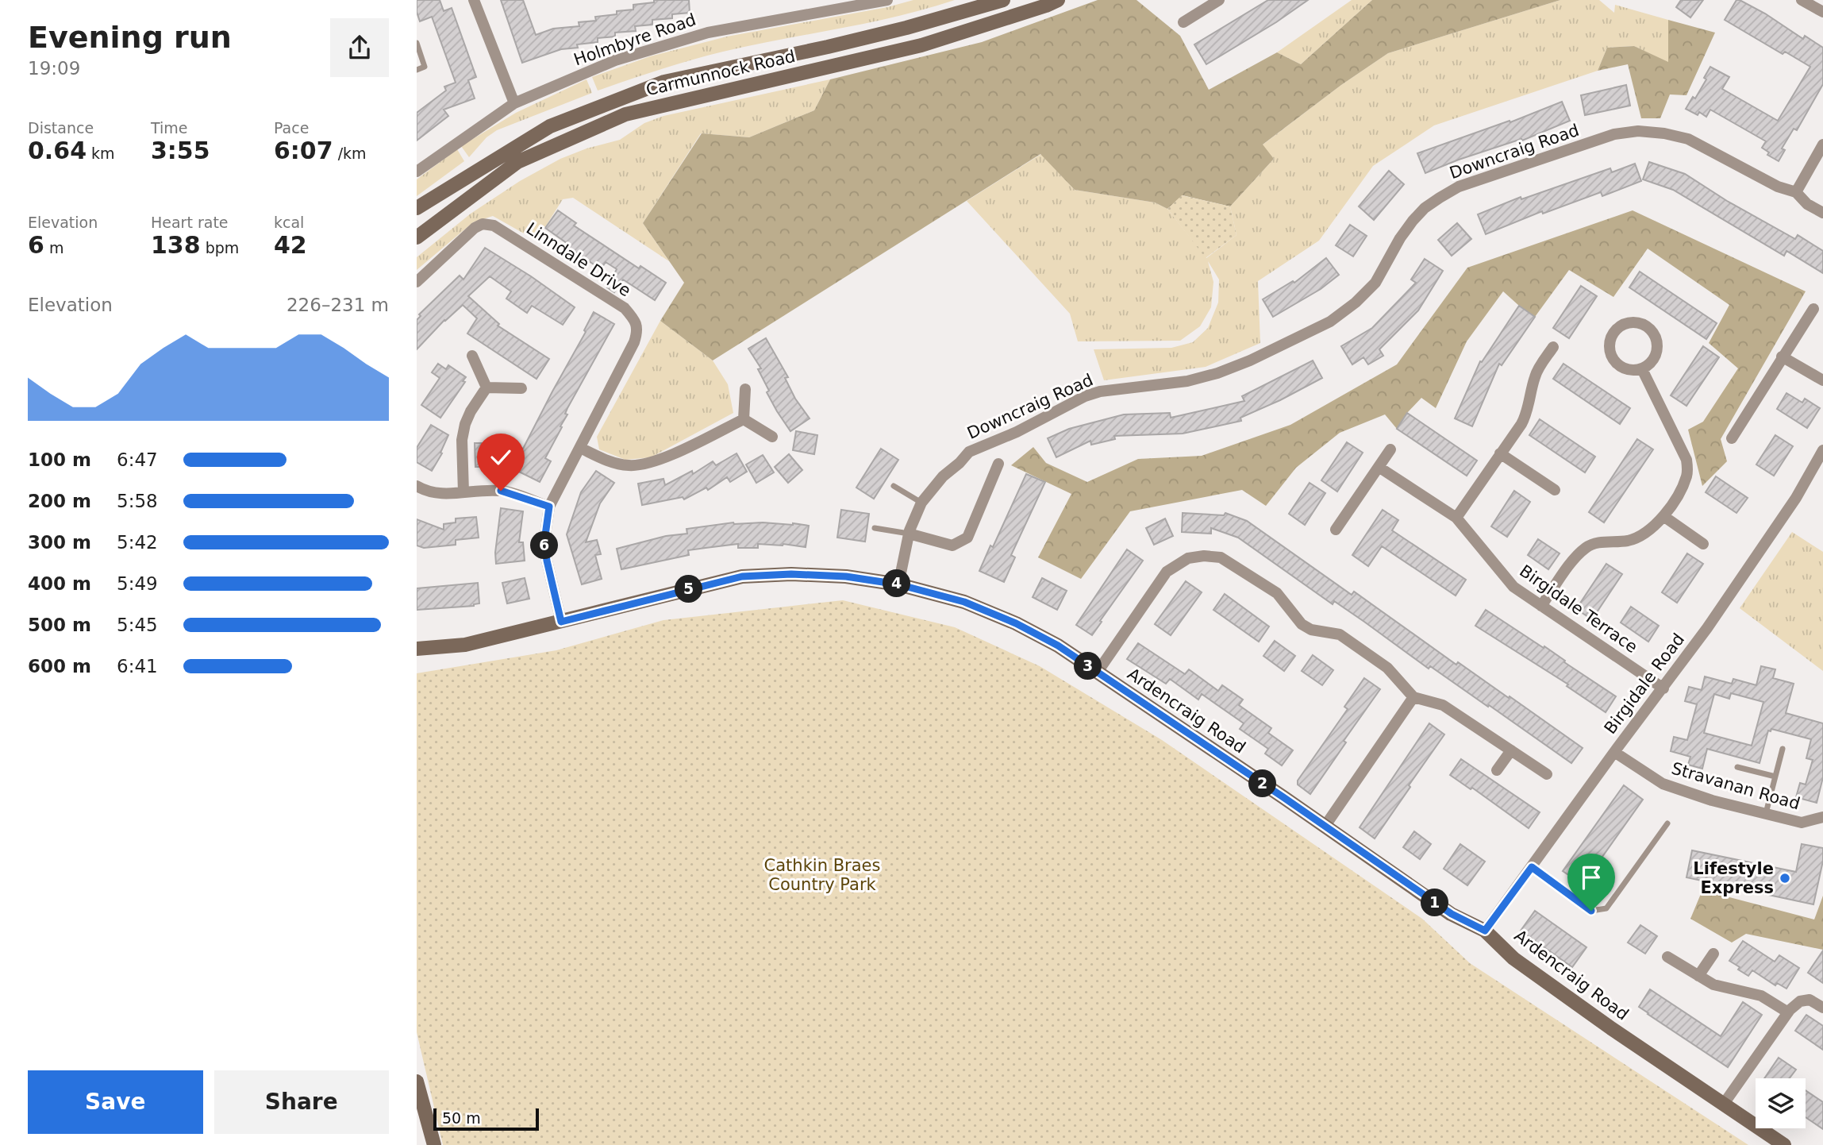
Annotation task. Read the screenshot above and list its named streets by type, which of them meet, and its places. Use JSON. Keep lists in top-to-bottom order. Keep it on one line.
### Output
{"streets":{"street":["Holmbyre Road","Carmunnock Road","Downcraig Road","Linndale Drive","Birgidale Terrace","Birgidale Road","Ardencraig Road","Stravanan Road"]},"crossings":[["Downcraig Road","Ardencraig Road"],["Linndale Drive","Ardencraig Road"],["Birgidale Terrace","Birgidale Road"],["Birgidale Road","Ardencraig Road"],["Birgidale Road","Stravanan Road"]],"parks":["Cathkin Braes Country Park"],"places":["Lifestyle Express"],"scale_bar":"50 m","page":{"heading":["Evening run","19:09"],"stats":[["Distance","0.64 km"],["Time","3:55"],["Pace","6:07 /km"],["Elevation","6 m"],["Heart rate","138 bpm"],["kcal","42"]],"chart":["Elevation","226–231 m"],"list":[{"name":"100 m","note":"6:47"},{"name":"200 m","note":"5:58"},{"name":"300 m","note":"5:42"},{"name":"400 m","note":"5:49"},{"name":"500 m","note":"5:45"},{"name":"600 m","note":"6:41"}],"pins":["6","4","5","3","2","1"],"buttons":["Save","Share"],"scale":"50 m"}}
